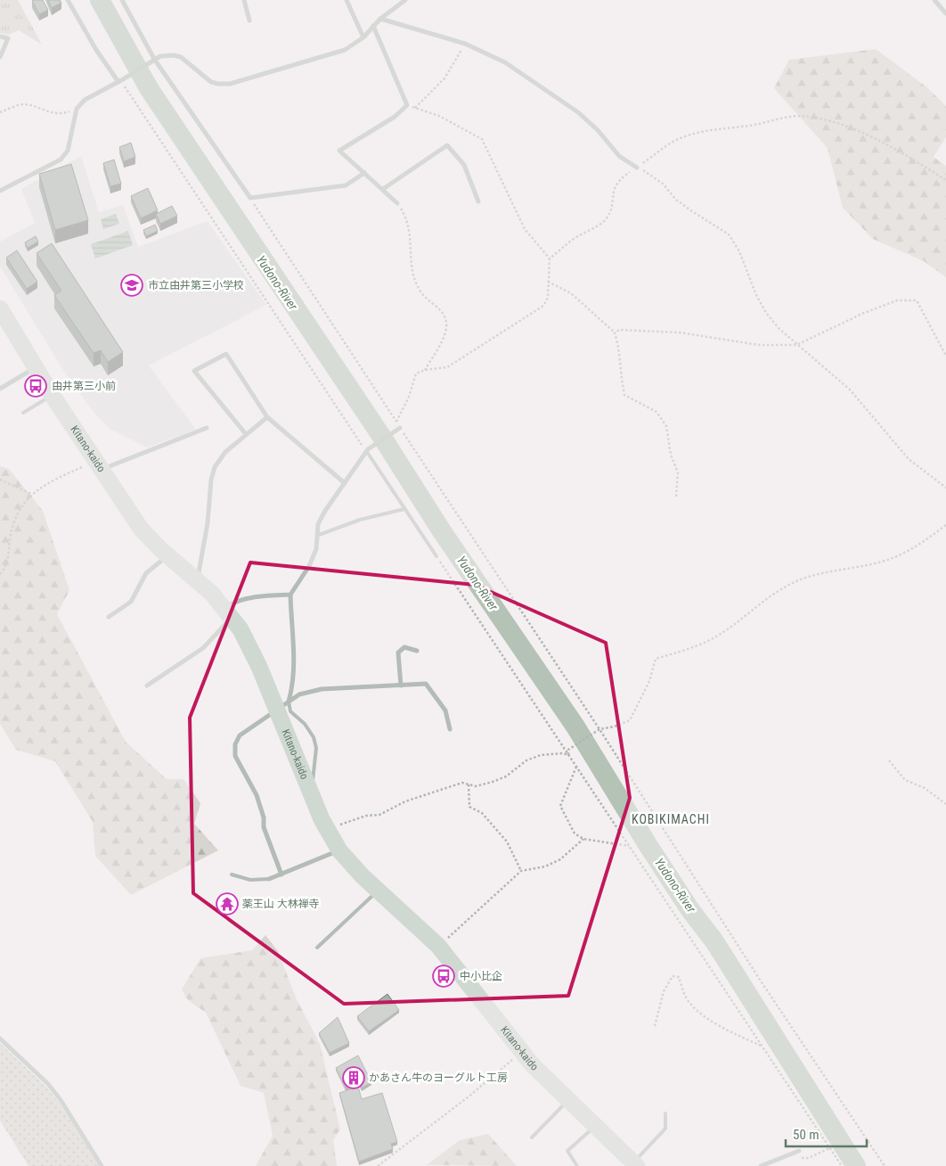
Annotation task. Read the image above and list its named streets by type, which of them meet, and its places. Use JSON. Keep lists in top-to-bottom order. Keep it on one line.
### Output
{"streets":{"main road":["Kitano-kaido"]},"districts":["KOBIKIMACHI"],"water":["Yudono-River"],"places":{"school or university":["市立由井第三小学校"],"bus stop":["由井第三小前","中小比企"],"temple":["薬王山 大林禅寺"],"building":["かあさん牛のヨーグルト工房"]},"scale_bar":"50 m"}
